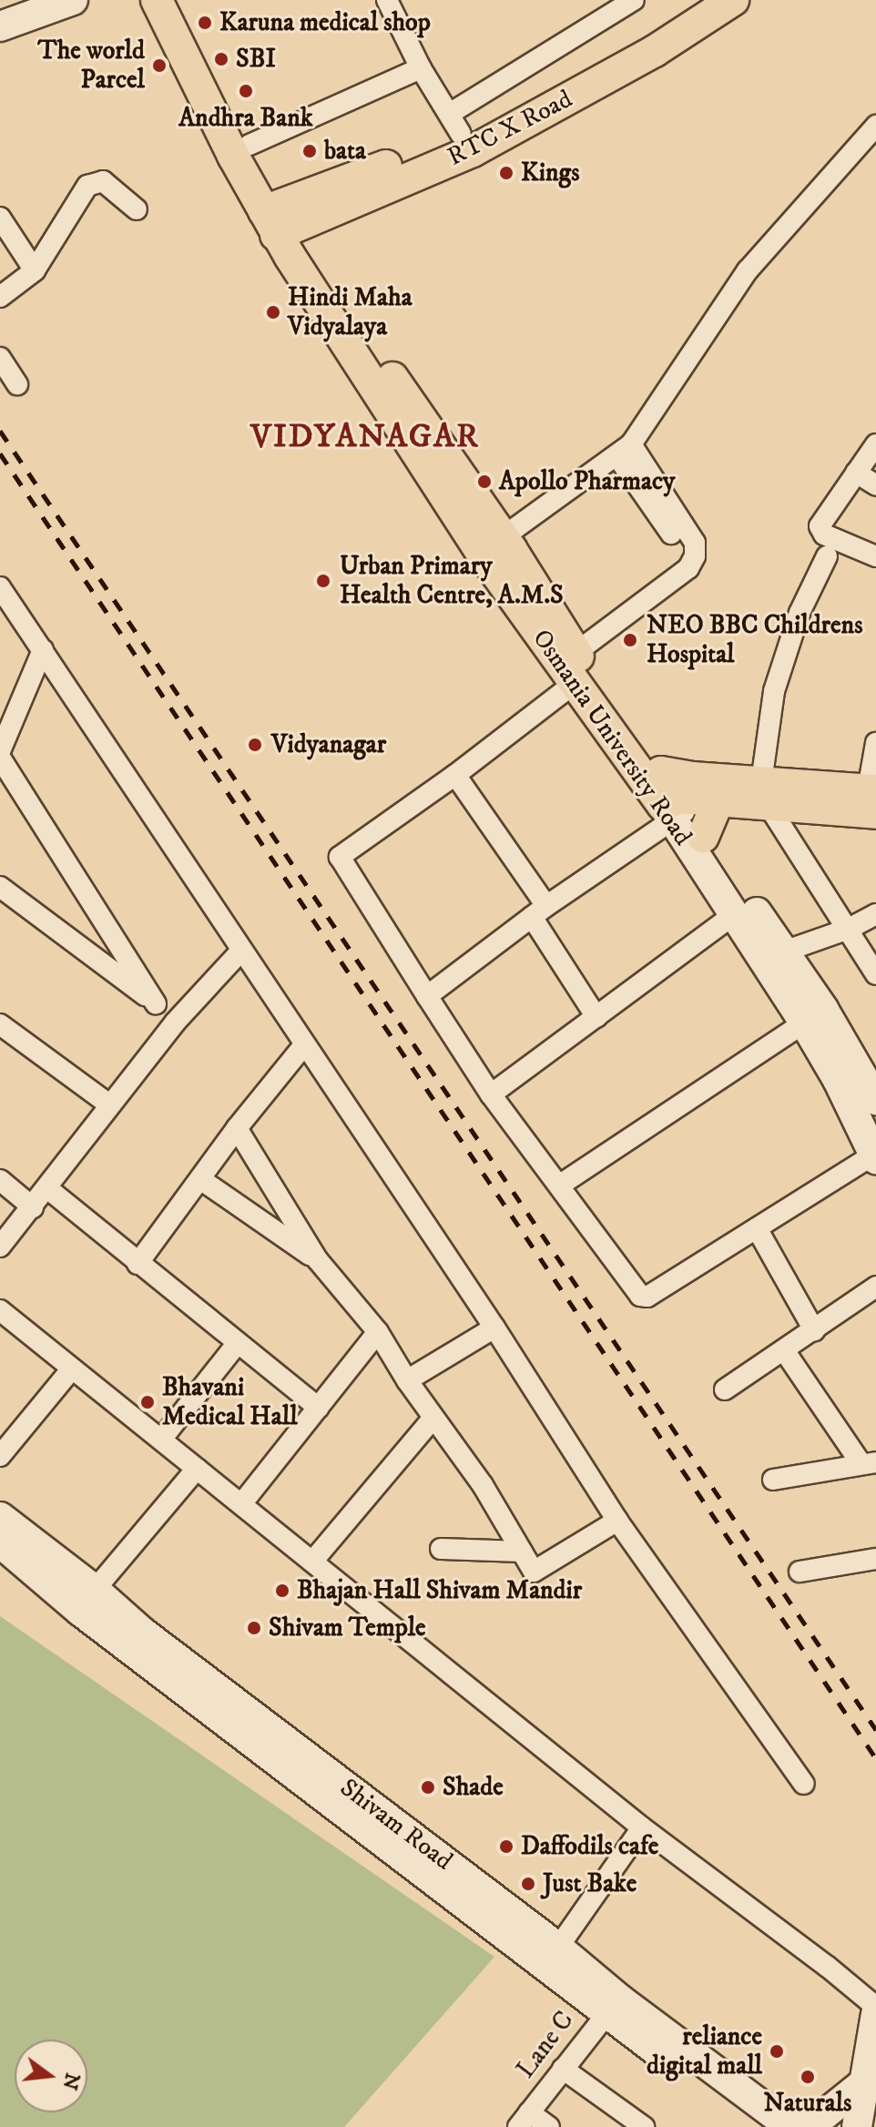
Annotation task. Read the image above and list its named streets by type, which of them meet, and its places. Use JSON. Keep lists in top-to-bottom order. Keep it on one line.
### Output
{"streets":{"main road":["RTC X Road","Osmania University Road","Shivam Road"],"street":["Lane C"]},"crossings":[["RTC X Road","Osmania University Road"],["Shivam Road","Lane C"]],"districts":["VIDYANAGAR"],"places":["Karuna medical shop","SBI","The world Parcel","Andhra Bank","bata","Kings","Hindi Maha Vidyalaya","Apollo Pharmacy","Urban Primary Health Centre, A.M.S","NEO BBC Childrens Hospital","Vidyanagar","Bhavani Medical Hall","Bhajan Hall Shivam Mandir","Shivam Temple","Shade","Daffodils cafe","Just Bake","reliance digital mall","Naturals"],"north":"right"}
